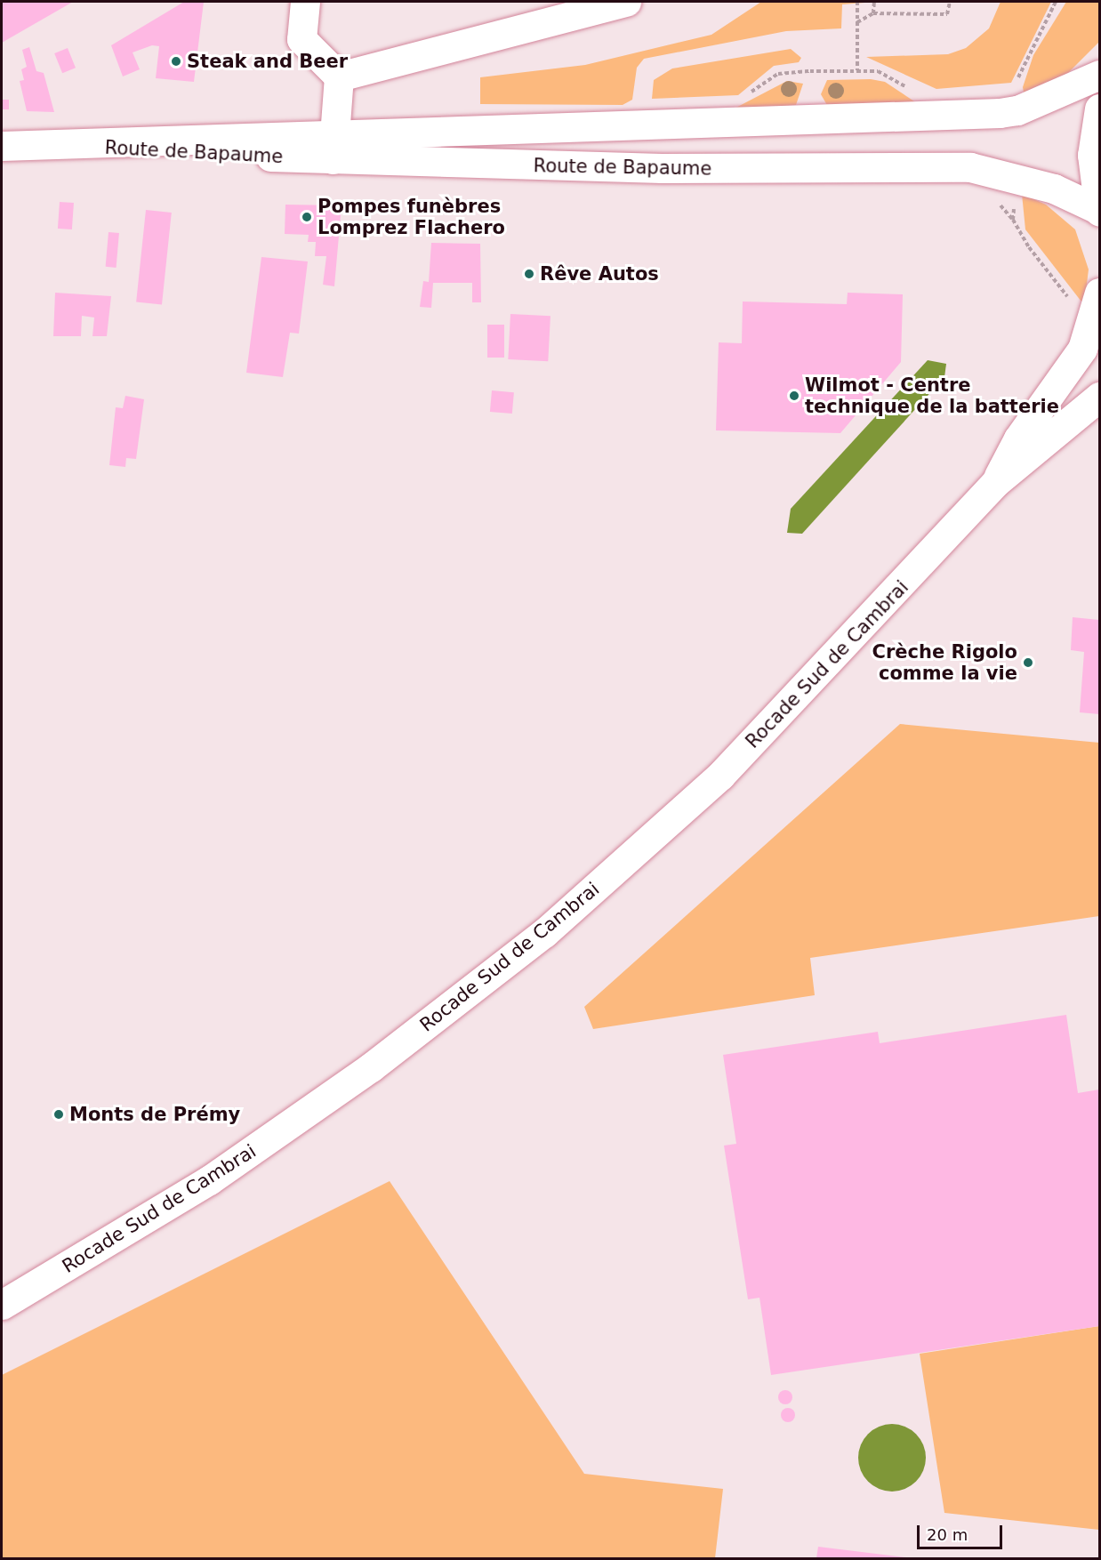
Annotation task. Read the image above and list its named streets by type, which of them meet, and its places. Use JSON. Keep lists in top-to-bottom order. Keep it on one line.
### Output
{"streets":{"main road":["Route de Bapaume","Rocade Sud de Cambrai"]},"places":["Steak and Beer","Pompes funèbres Lomprez Flachero","Rêve Autos","Wilmot - Centre technique de la batterie","Crèche Rigolo comme la vie","Monts de Prémy"],"scale_bar":"20 m"}
